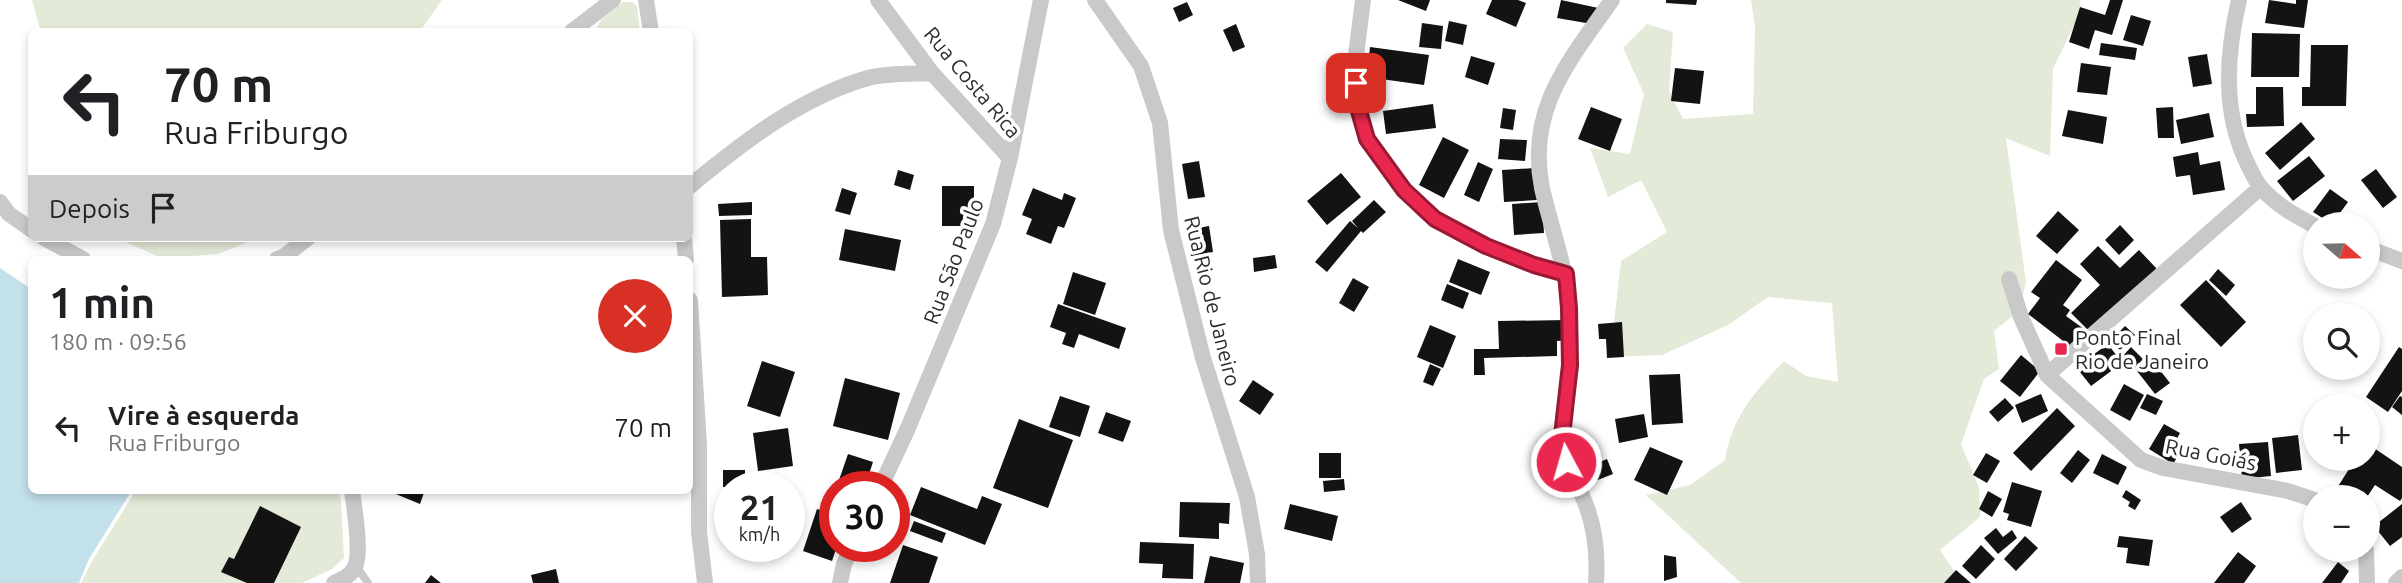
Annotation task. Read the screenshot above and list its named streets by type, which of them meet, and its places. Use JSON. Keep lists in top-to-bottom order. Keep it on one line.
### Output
{"streets":{"street":["Rua Costa Rica","Rua São Paulo","Rua Rio de Janeiro","Rua Goiás"]},"crossings":[["Rua Costa Rica","Rua São Paulo"]],"places":{"transit":["Ponto Final Rio de Janeiro"]},"north":"right","page":{"turn":["70 m","Rua Friburgo"],"then":"Depois","map_buttons":["+","−"],"heading":["1 min","180 m · 09:56"],"list":[{"name":"Vire à esquerda","note":"Rua Friburgo","value":"70 m"}],"speed":"21 km/h","limit":"30"}}
